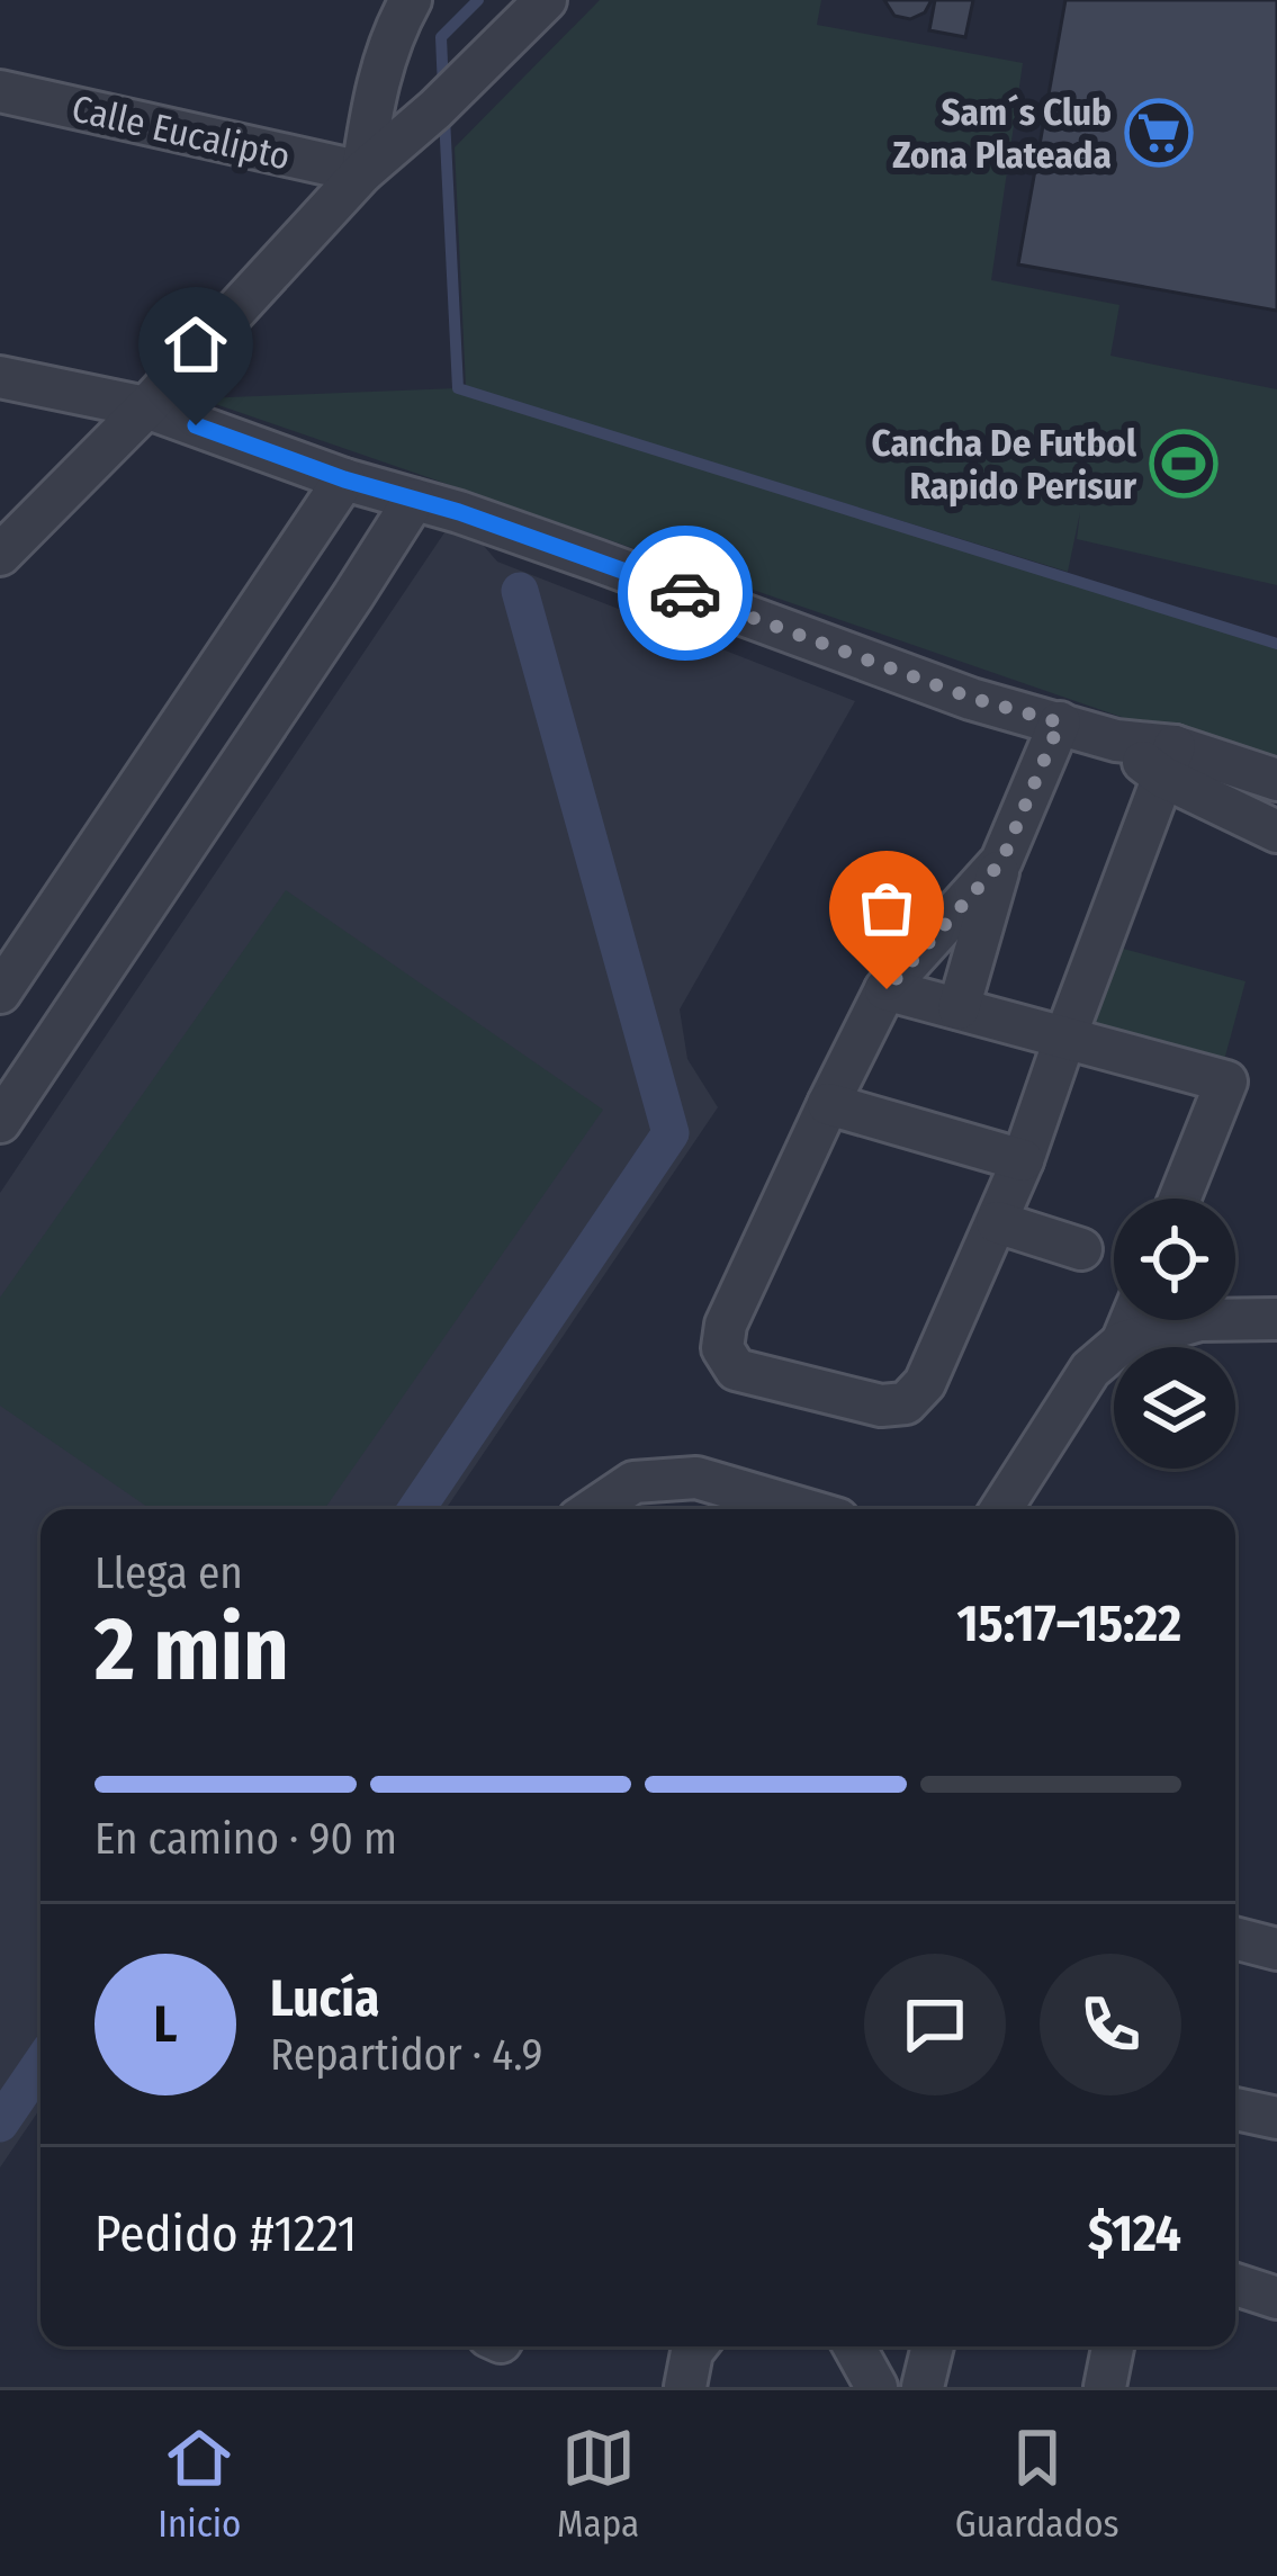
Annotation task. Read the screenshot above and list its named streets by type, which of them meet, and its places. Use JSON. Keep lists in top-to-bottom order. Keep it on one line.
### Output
{"streets":{"street":["Calle Eucalipto"]},"places":{"supermarket":["Sam´s Club Zona Plateada"],"sports":["Cancha De Futbol Rapido Perisur"]},"page":{"heading":["2 min","Llega en","15:17–15:22"],"panel":["Lucía","Repartidor · 4.9","Pedido #1221","$124"],"bar":"En camino · 90 m","round":"L","tabs":["Inicio","Mapa","Guardados"]}}
